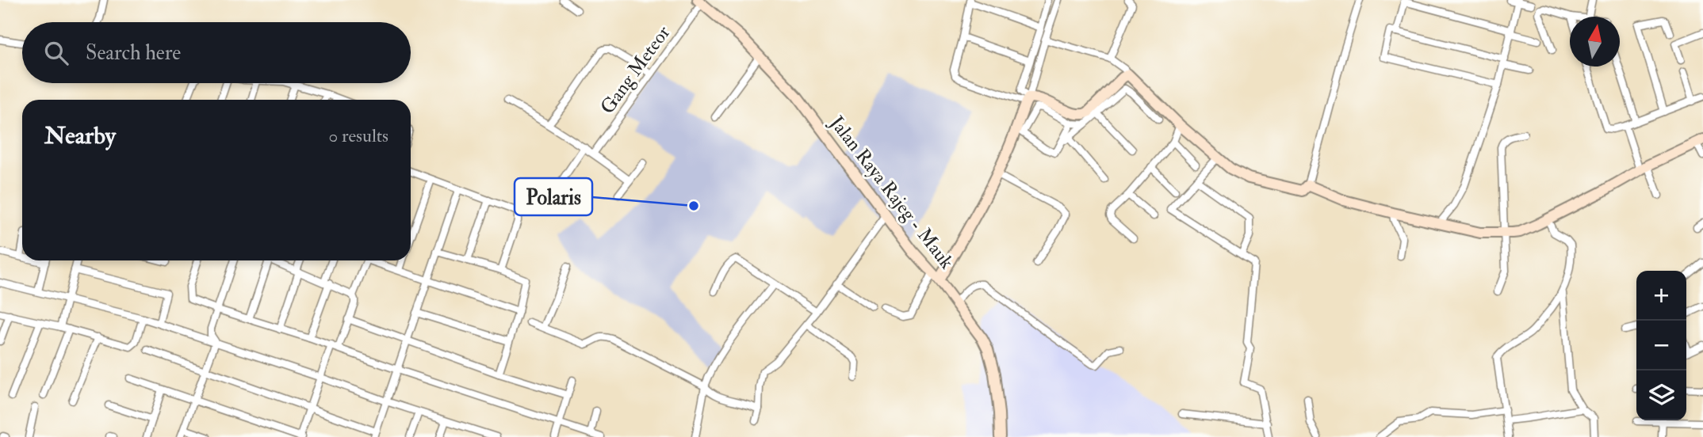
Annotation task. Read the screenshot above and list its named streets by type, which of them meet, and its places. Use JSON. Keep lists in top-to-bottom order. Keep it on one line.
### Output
{"streets":{"street":["Gang Meteor","Jalan Raya Rajeg - Mauk"]},"crossings":[["Gang Meteor","Jalan Raya Rajeg - Mauk"]],"places":["Polaris"],"north":"top","page":{"search":"Search here","heading":["Nearby","0 results"],"map_buttons":["+","−"]}}
